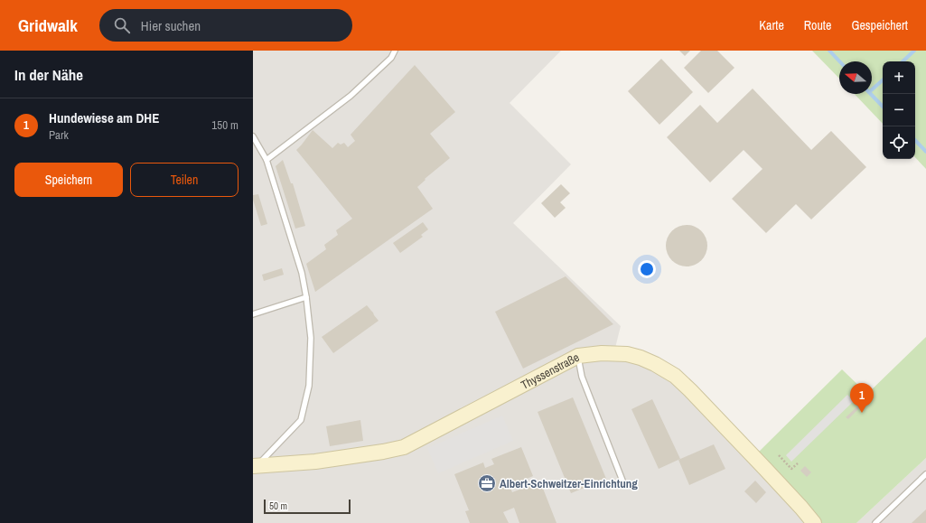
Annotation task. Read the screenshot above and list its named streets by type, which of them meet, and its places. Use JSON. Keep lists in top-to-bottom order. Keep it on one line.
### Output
{"streets":{"street":["Thyssenstraße"]},"places":{"office":["Albert-Schweitzer-Einrichtung"]},"scale_bar":"50 m","north":"left","page":{"header":"Gridwalk","search":"Hier suchen","nav":["Karte","Route","Gespeichert"],"heading":"In der Nähe","map_buttons":["+","−"],"list":[{"mark":"1","name":"Hundewiese am DHE","note":"Park","value":"150 m"}],"buttons":["Speichern","Teilen"],"pins":"1","scale":"50 m"}}
